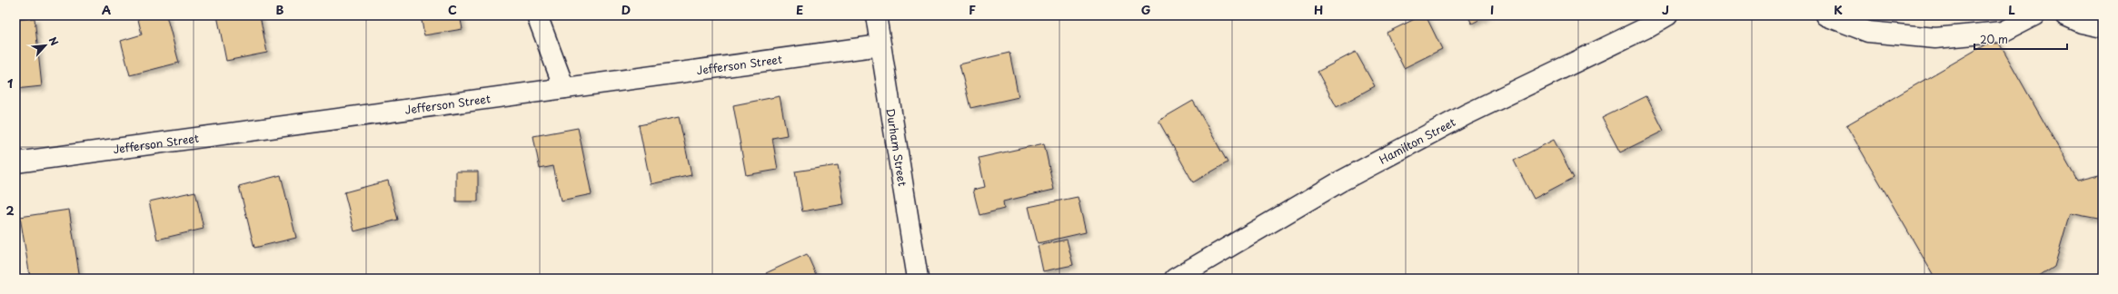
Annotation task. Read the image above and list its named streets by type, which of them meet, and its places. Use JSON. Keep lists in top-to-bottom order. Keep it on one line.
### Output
{"streets":{"street":["Jefferson Street","Hamilton Street","Durham Street"]},"crossings":[["Jefferson Street","Durham Street"]],"scale_bar":"20 m","north":"top right","grid":{"columns":["A","B","C","D","E","F","G","H","I","J","K","L"],"rows":["1","2"]}}
